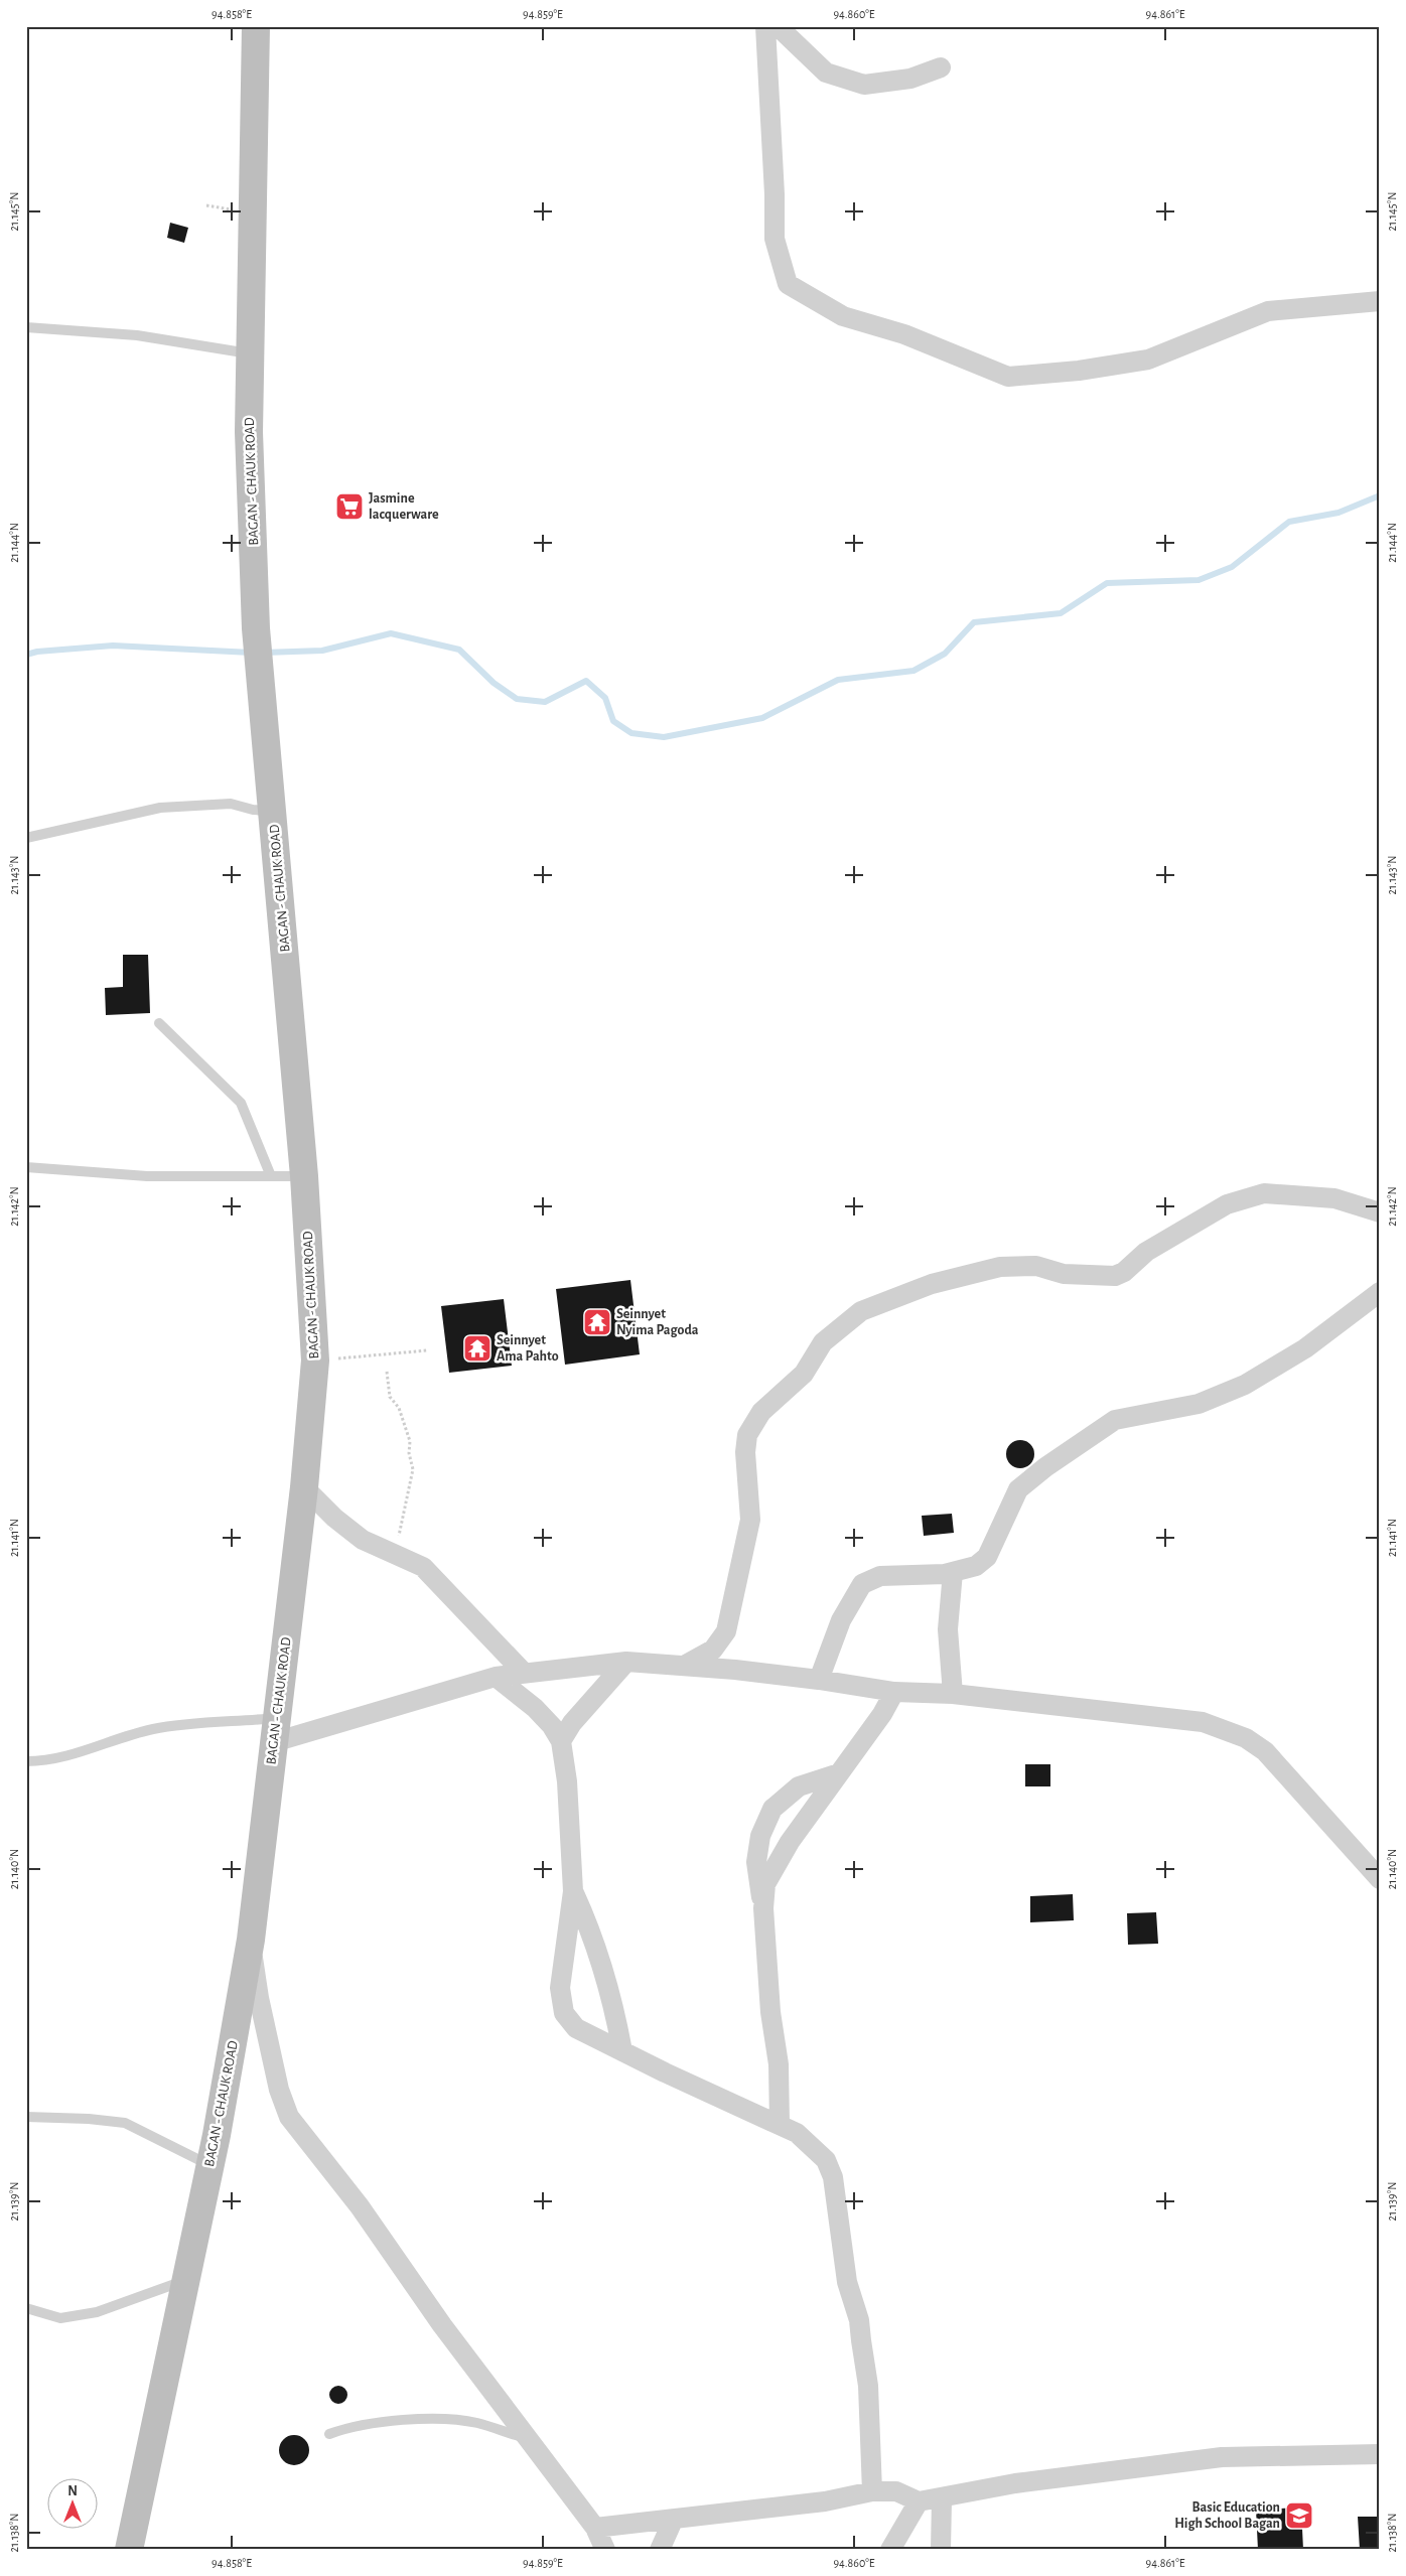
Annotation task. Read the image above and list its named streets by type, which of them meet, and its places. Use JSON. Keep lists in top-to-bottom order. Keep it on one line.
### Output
{"streets":{"main road":["BAGAN - CHAUK ROAD"]},"places":{"supermarket":["Jasmine lacquerware"],"temple":["Seinnyet Nyima Pagoda","Seinnyet Ama Pahto"],"school or university":["Basic Education High School Bagan"]},"north":"top","coordinates":["94.858°E","94.859°E","94.860°E","94.861°E","21.145°N","21.144°N","21.143°N","21.142°N","21.141°N","21.140°N","21.139°N","21.138°N"]}
